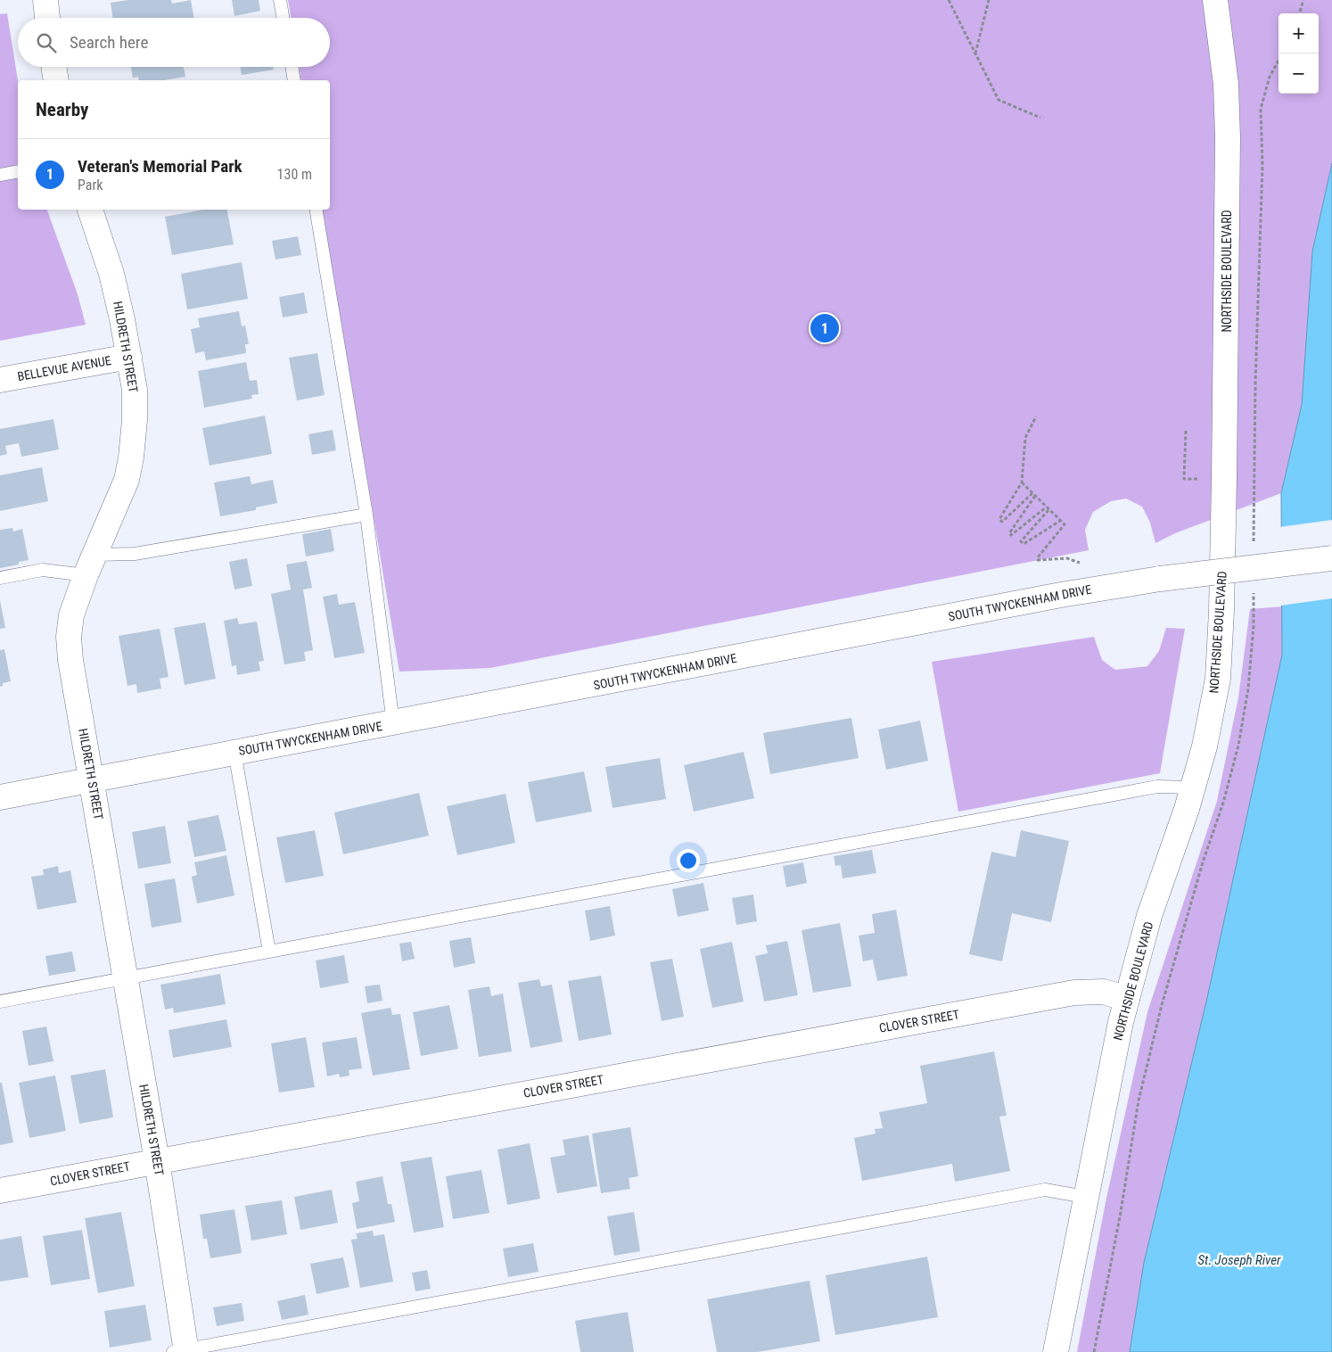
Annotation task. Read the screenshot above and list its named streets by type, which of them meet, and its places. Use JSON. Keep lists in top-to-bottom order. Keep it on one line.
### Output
{"streets":{"street":["NORTHSIDE BOULEVARD","HILDRETH STREET","BELLEVUE AVENUE","SOUTH TWYCKENHAM DRIVE","CLOVER STREET"]},"crossings":[["NORTHSIDE BOULEVARD","CLOVER STREET"],["HILDRETH STREET","BELLEVUE AVENUE"],["HILDRETH STREET","SOUTH TWYCKENHAM DRIVE"],["HILDRETH STREET","CLOVER STREET"]],"water":["St. Joseph River"],"page":{"map_buttons":["+","−"],"search":"Search here","heading":"Nearby","list":[{"mark":"1","name":"Veteran's Memorial Park","note":"Park","value":"130 m"}],"pins":"1"}}
